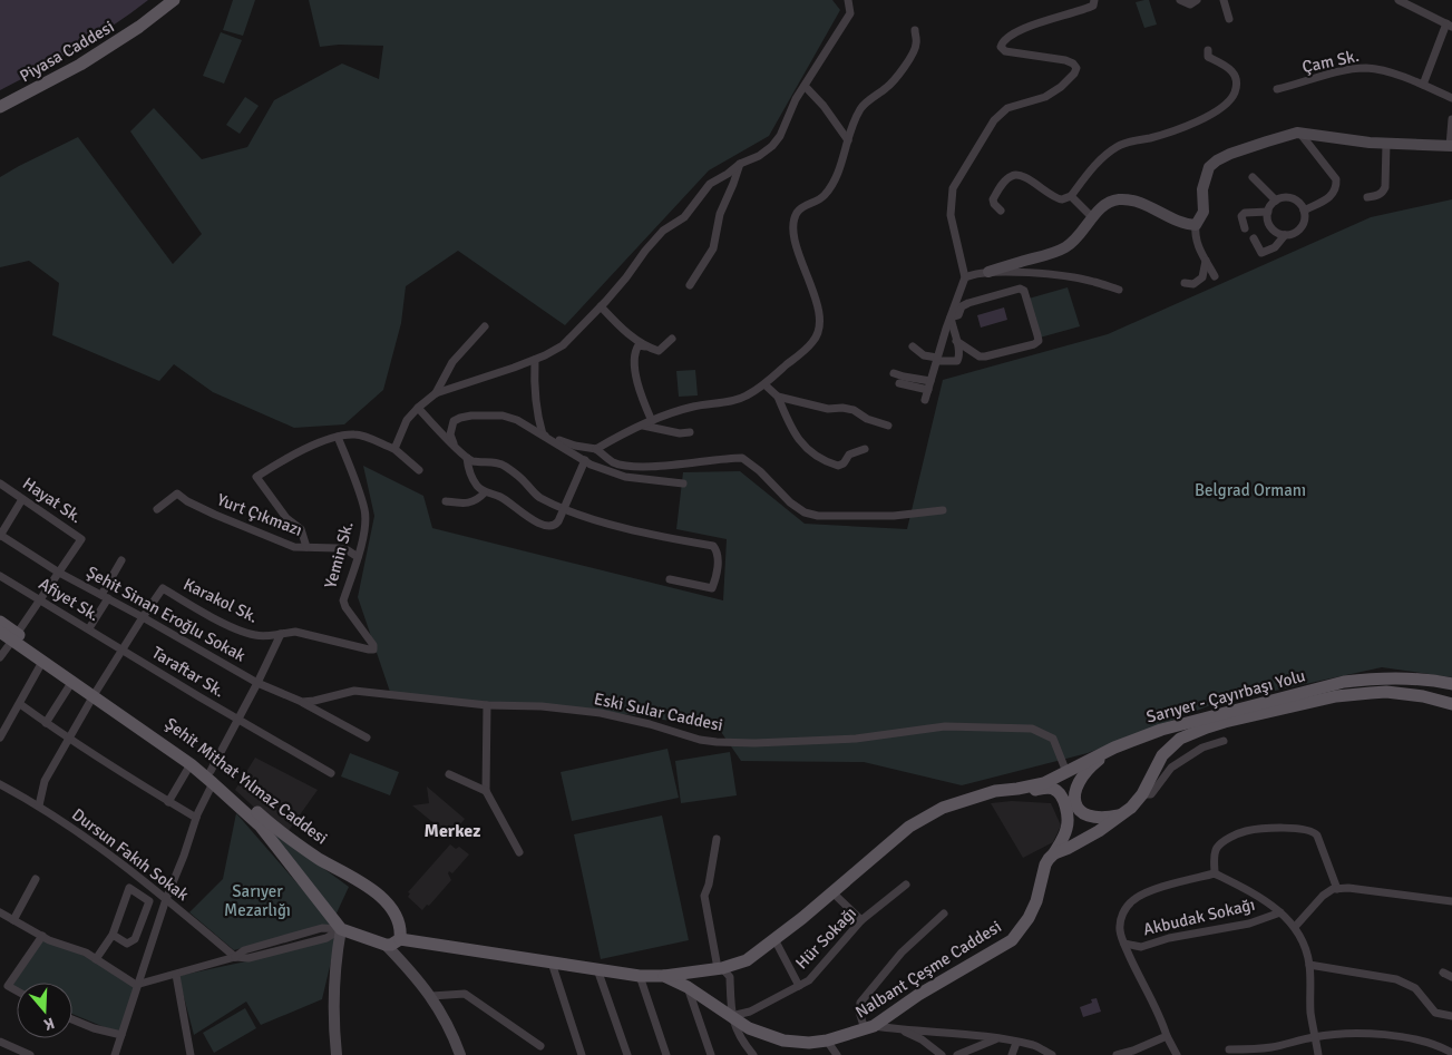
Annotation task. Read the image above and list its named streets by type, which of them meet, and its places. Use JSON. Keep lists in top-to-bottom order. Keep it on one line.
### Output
{"streets":{"main road":["Piyasa Caddesi","Sarıyer - Çayırbaşı Yolu","Şehit Mithat Yılmaz Caddesi","Nalbant Çeşme Caddesi"],"street":["Çam Sk.","Hayat Sk.","Yurt Çıkmazı","Yemin Sk.","Afiyet Sk.","Karakol Sk.","Şehit Sinan Eroğlu Sokak","Taraftar Sk.","Eski Sular Caddesi","Dursun Fakıh Sokak","Akbudak Sokağı","Hür Sokağı"]},"crossings":[["Hayat Sk.","Şehit Sinan Eroğlu Sokak"],["Yurt Çıkmazı","Yemin Sk."],["Yemin Sk.","Karakol Sk."],["Afiyet Sk.","Taraftar Sk."],["Karakol Sk.","Şehit Sinan Eroğlu Sokak"],["Sarıyer - Çayırbaşı Yolu","Eski Sular Caddesi"],["Sarıyer - Çayırbaşı Yolu","Nalbant Çeşme Caddesi"],["Şehit Mithat Yılmaz Caddesi","Nalbant Çeşme Caddesi"],["Hür Sokağı","Nalbant Çeşme Caddesi"]],"districts":["Merkez"],"parks":["Belgrad Ormanı","Sarıyer Mezarlığı"],"north":"bottom"}
